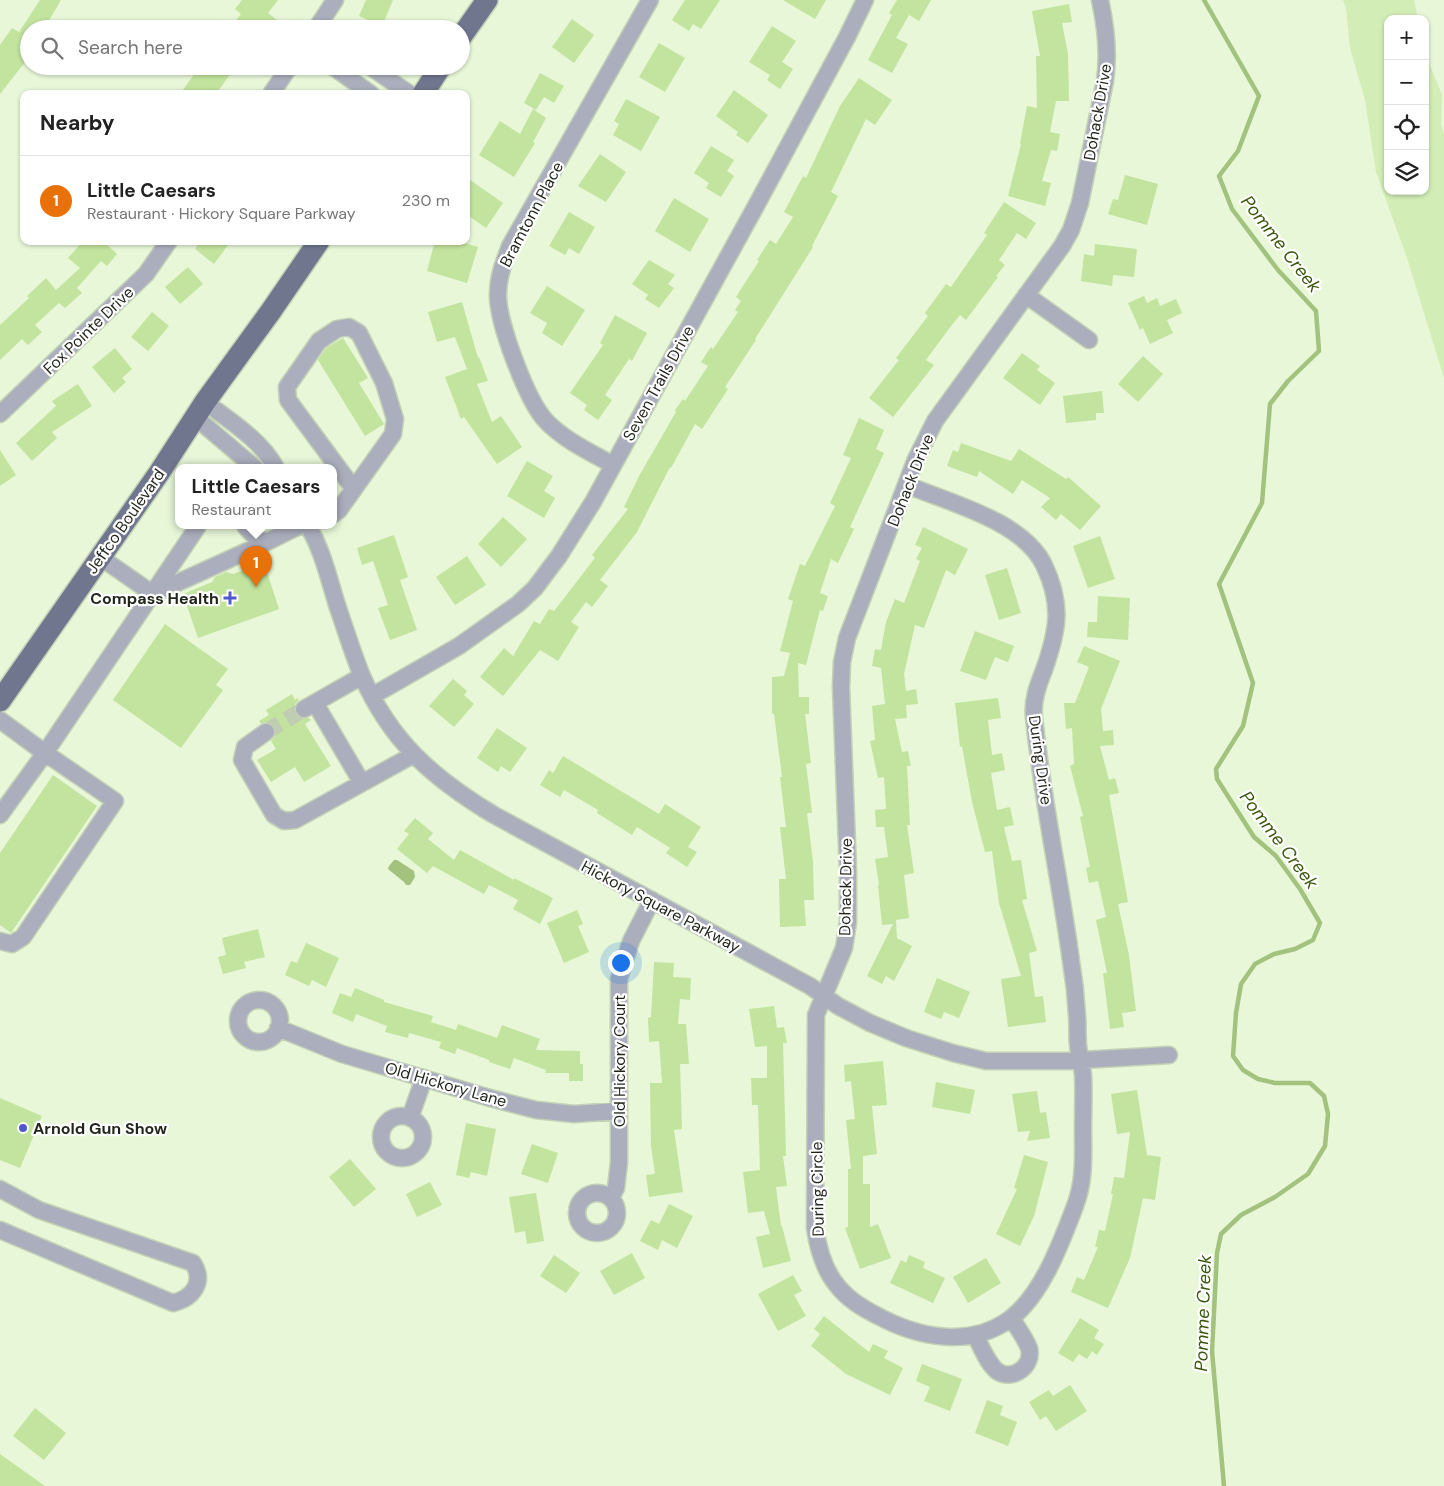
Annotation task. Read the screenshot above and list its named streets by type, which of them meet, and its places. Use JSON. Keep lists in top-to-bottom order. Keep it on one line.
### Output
{"streets":{"main road":["Jeffco Boulevard"],"street":["Dohack Drive","Bramtonn Place","Fox Pointe Drive","Seven Trails Drive","During Drive","Hickory Square Parkway","Old Hickory Court","Old Hickory Lane","During Circle"]},"crossings":[["Dohack Drive","During Drive"],["Dohack Drive","Hickory Square Parkway"],["Dohack Drive","During Circle"],["Bramtonn Place","Seven Trails Drive"],["Seven Trails Drive","Hickory Square Parkway"],["During Drive","Hickory Square Parkway"],["During Drive","During Circle"],["Hickory Square Parkway","Old Hickory Court"],["Hickory Square Parkway","During Circle"],["Old Hickory Court","Old Hickory Lane"]],"water":["Pomme Creek"],"places":{"health":["Compass Health"],"other":["Arnold Gun Show"]},"page":{"map_buttons":["+","−"],"search":"Search here","heading":"Nearby","list":[{"mark":"1","name":"Little Caesars","note":"Restaurant · Hickory Square Parkway","value":"230 m"}],"popup":["Little Caesars","Restaurant"],"pins":"1"}}
